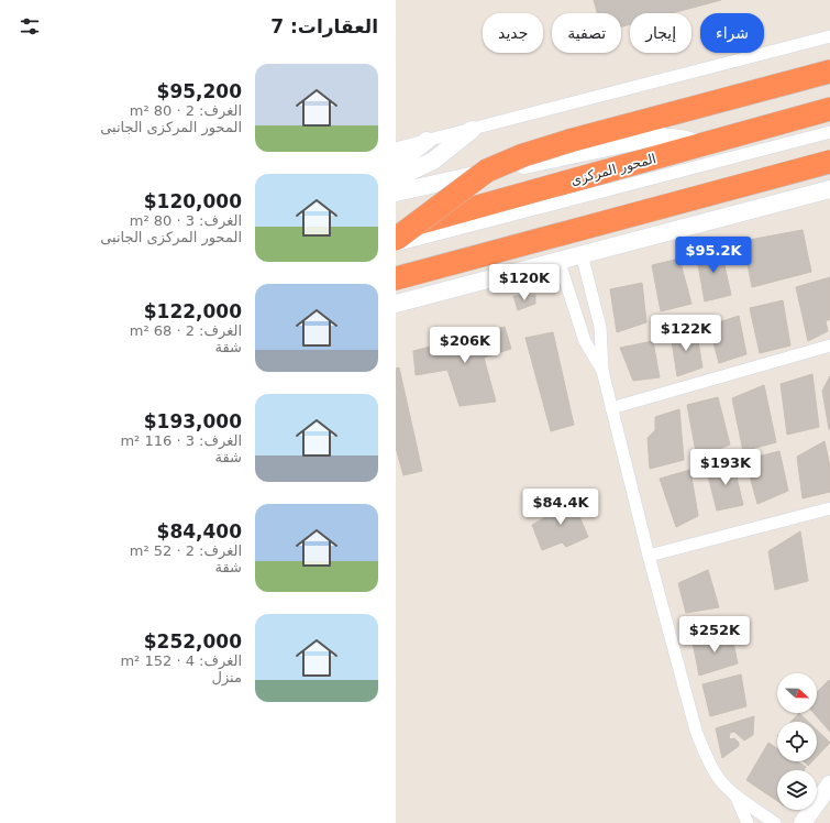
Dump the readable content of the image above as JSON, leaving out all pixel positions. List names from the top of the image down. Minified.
{"streets":{"highway":["المحور المركزى"]},"north":"right","page":{"heading":"العقارات: 7","chip":["شراء","إيجار","تصفية","جديد"],"list":[{"name":"$95,200","note":"الغرف: 2 · 80 m² · المحور المركزى الجانبى"},{"name":"$120,000","note":"الغرف: 3 · 80 m² · المحور المركزى الجانبى"},{"name":"$122,000","note":"الغرف: 2 · 68 m² · شقة"},{"name":"$193,000","note":"الغرف: 3 · 116 m² · شقة"},{"name":"$84,400","note":"الغرف: 2 · 52 m² · شقة"},{"name":"$252,000","note":"الغرف: 4 · 152 m² · منزل"}],"price":["$95.2K","$120K","$122K","$206K","$193K","$84.4K","$252K"]}}
